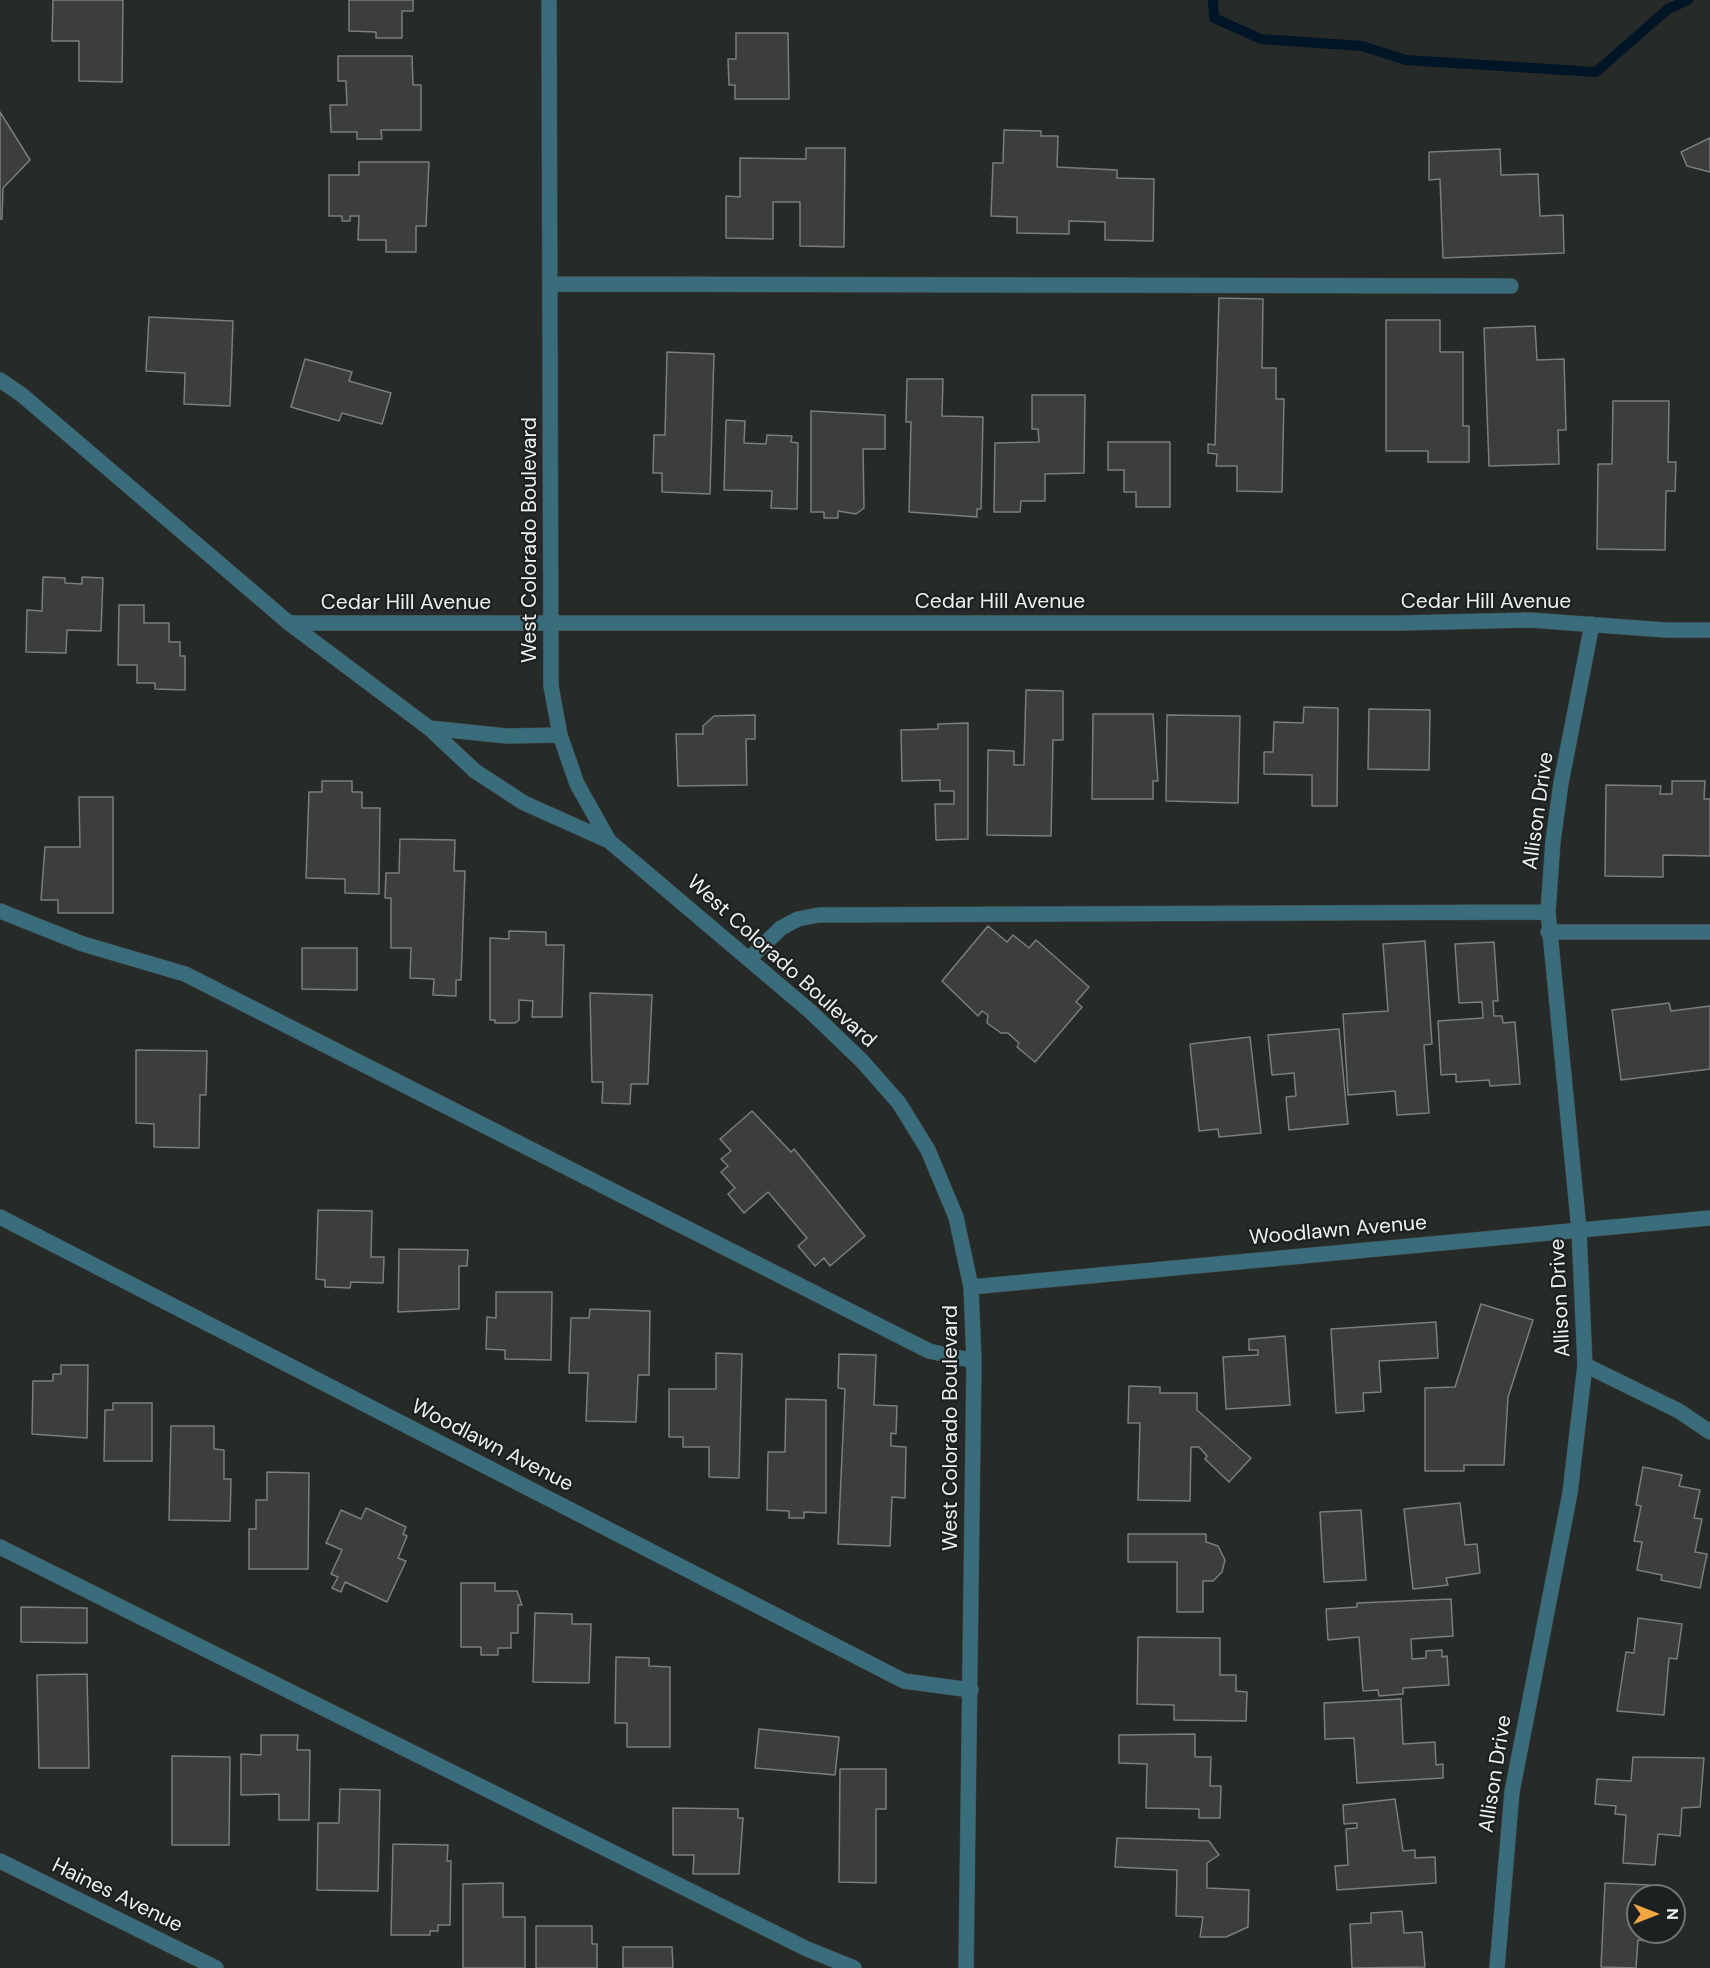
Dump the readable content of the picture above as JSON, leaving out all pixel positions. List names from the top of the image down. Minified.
{"streets":{"street":["West Colorado Boulevard","Cedar Hill Avenue","Allison Drive","Woodlawn Avenue","Haines Avenue"]},"crossings":[["West Colorado Boulevard","Cedar Hill Avenue"],["West Colorado Boulevard","Woodlawn Avenue"],["Cedar Hill Avenue","Allison Drive"],["Allison Drive","Woodlawn Avenue"]],"north":"right"}
